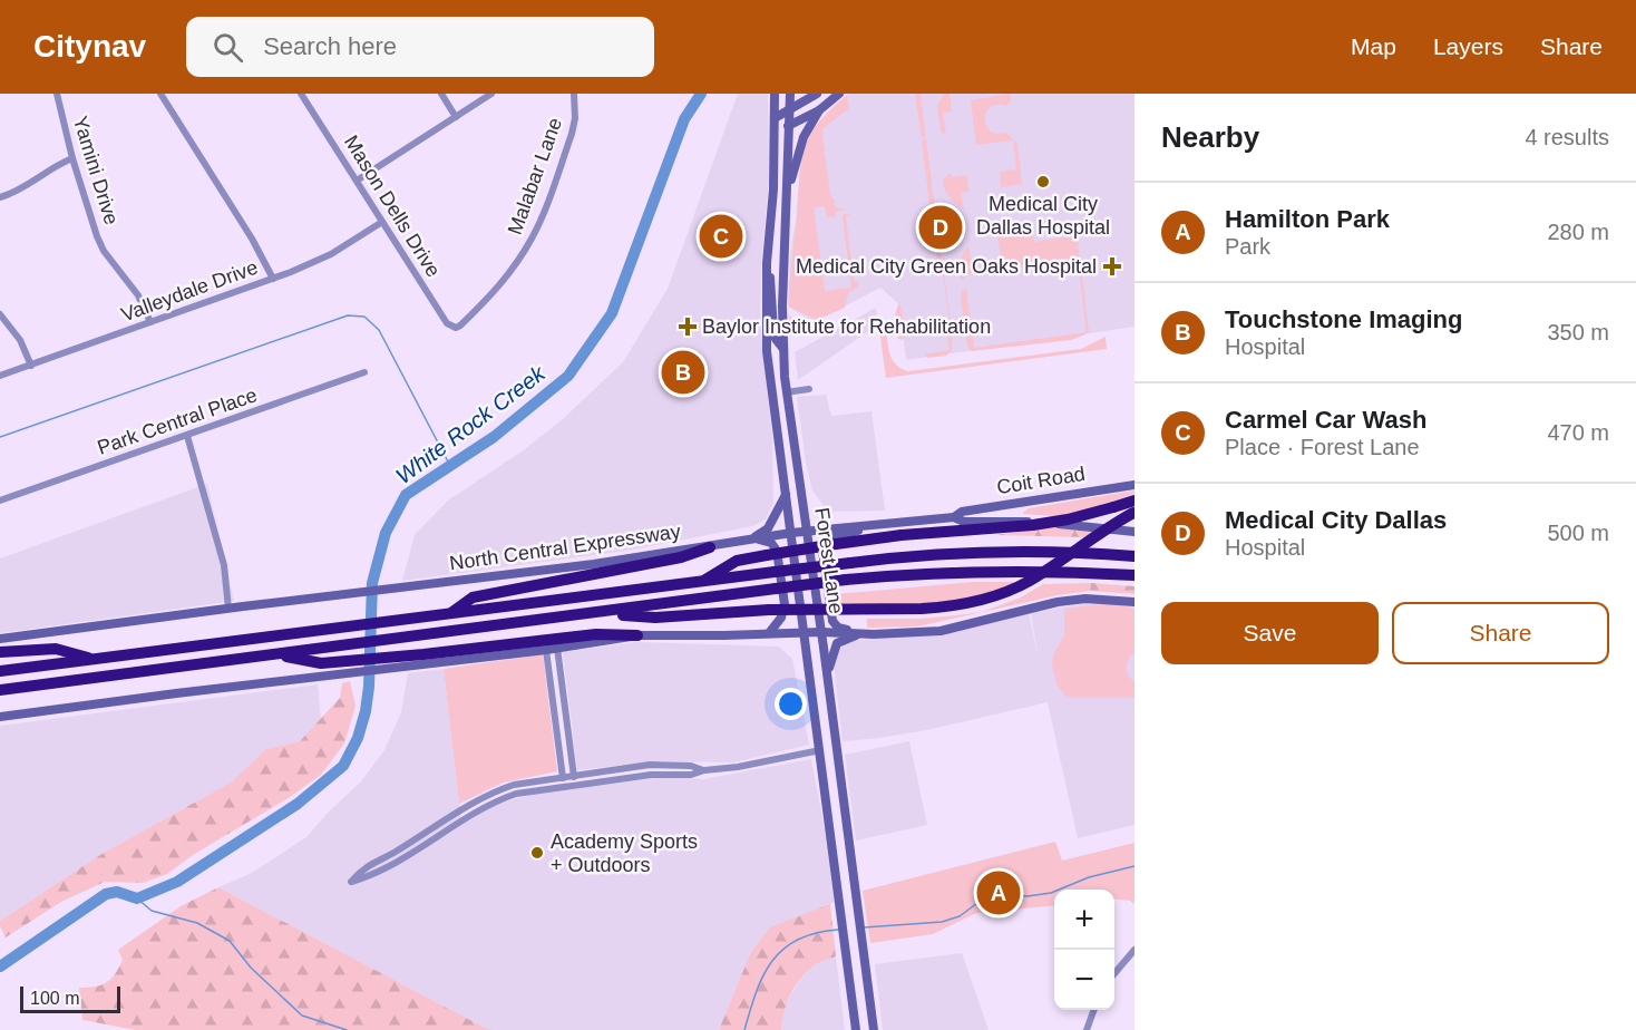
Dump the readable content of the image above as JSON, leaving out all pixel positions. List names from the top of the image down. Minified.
{"streets":{"main road":["Coit Road","North Central Expressway","Forest Lane"],"street":["Yamini Drive","Malabar Lane","Mason Dells Drive","Valleydale Drive","Park Central Place"]},"crossings":[["Yamini Drive","Valleydale Drive"],["Malabar Lane","Mason Dells Drive"],["Mason Dells Drive","Valleydale Drive"],["Coit Road","North Central Expressway"],["North Central Expressway","Forest Lane"]],"water":["White Rock Creek"],"places":{"other":["Medical City Dallas Hospital","Academy Sports + Outdoors"],"health":["Medical City Green Oaks Hospital","Baylor Institute for Rehabilitation"]},"scale_bar":"100 m","page":{"header":"Citynav","search":"Search here","nav":["Map","Layers","Share"],"heading":["Nearby","4 results"],"list":[{"mark":"A","name":"Hamilton Park","note":"Park","value":"280 m"},{"mark":"B","name":"Touchstone Imaging","note":"Hospital","value":"350 m"},{"mark":"C","name":"Carmel Car Wash","note":"Place · Forest Lane","value":"470 m"},{"mark":"D","name":"Medical City Dallas","note":"Hospital","value":"500 m"}],"pins":["D","C","B","A"],"buttons":["Save","Share"],"map_buttons":["+","−"],"scale":"100 m"}}
